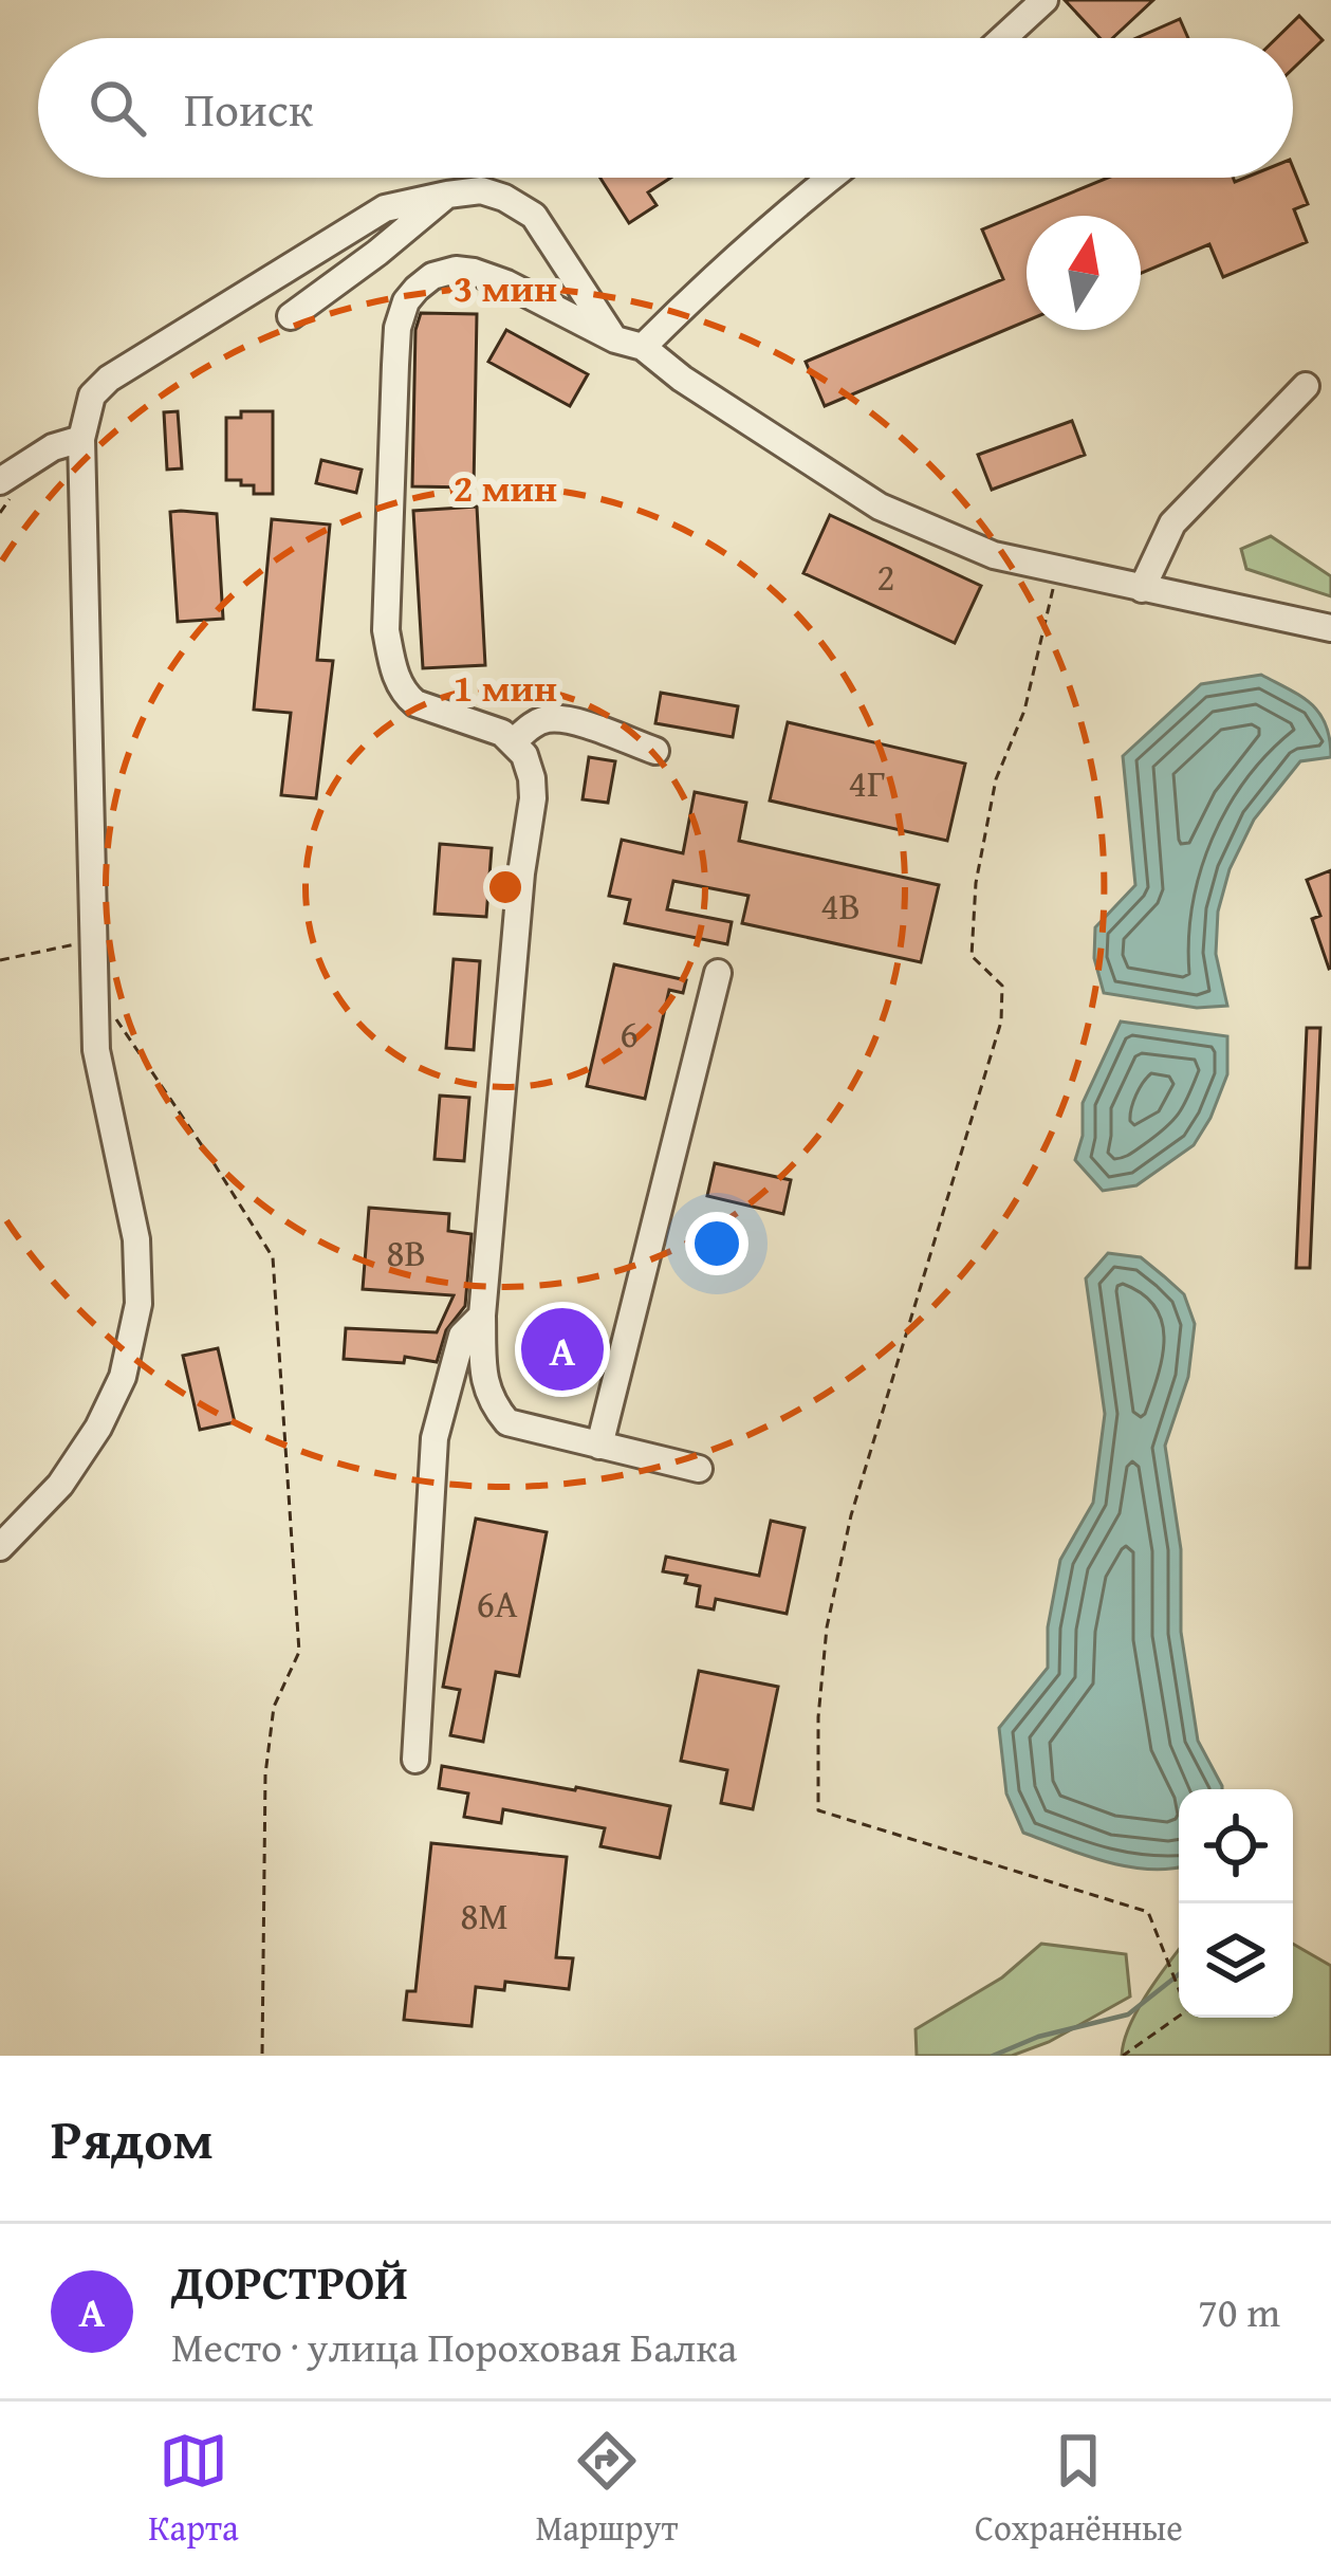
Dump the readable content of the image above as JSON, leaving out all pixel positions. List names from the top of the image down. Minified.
{"house_numbers":["2","4Г","4В","6","8В","6А","8М"],"north":"top","page":{"search":"Поиск","pins":"A","heading":"Рядом","list":[{"mark":"A","name":"ДОРСТРОЙ","note":"Место · улица Пороховая Балка","value":"70 m"}],"nav":["Карта","Маршрут","Сохранённые"]},"rings":["3 мин","2 мин","1 мин"]}
